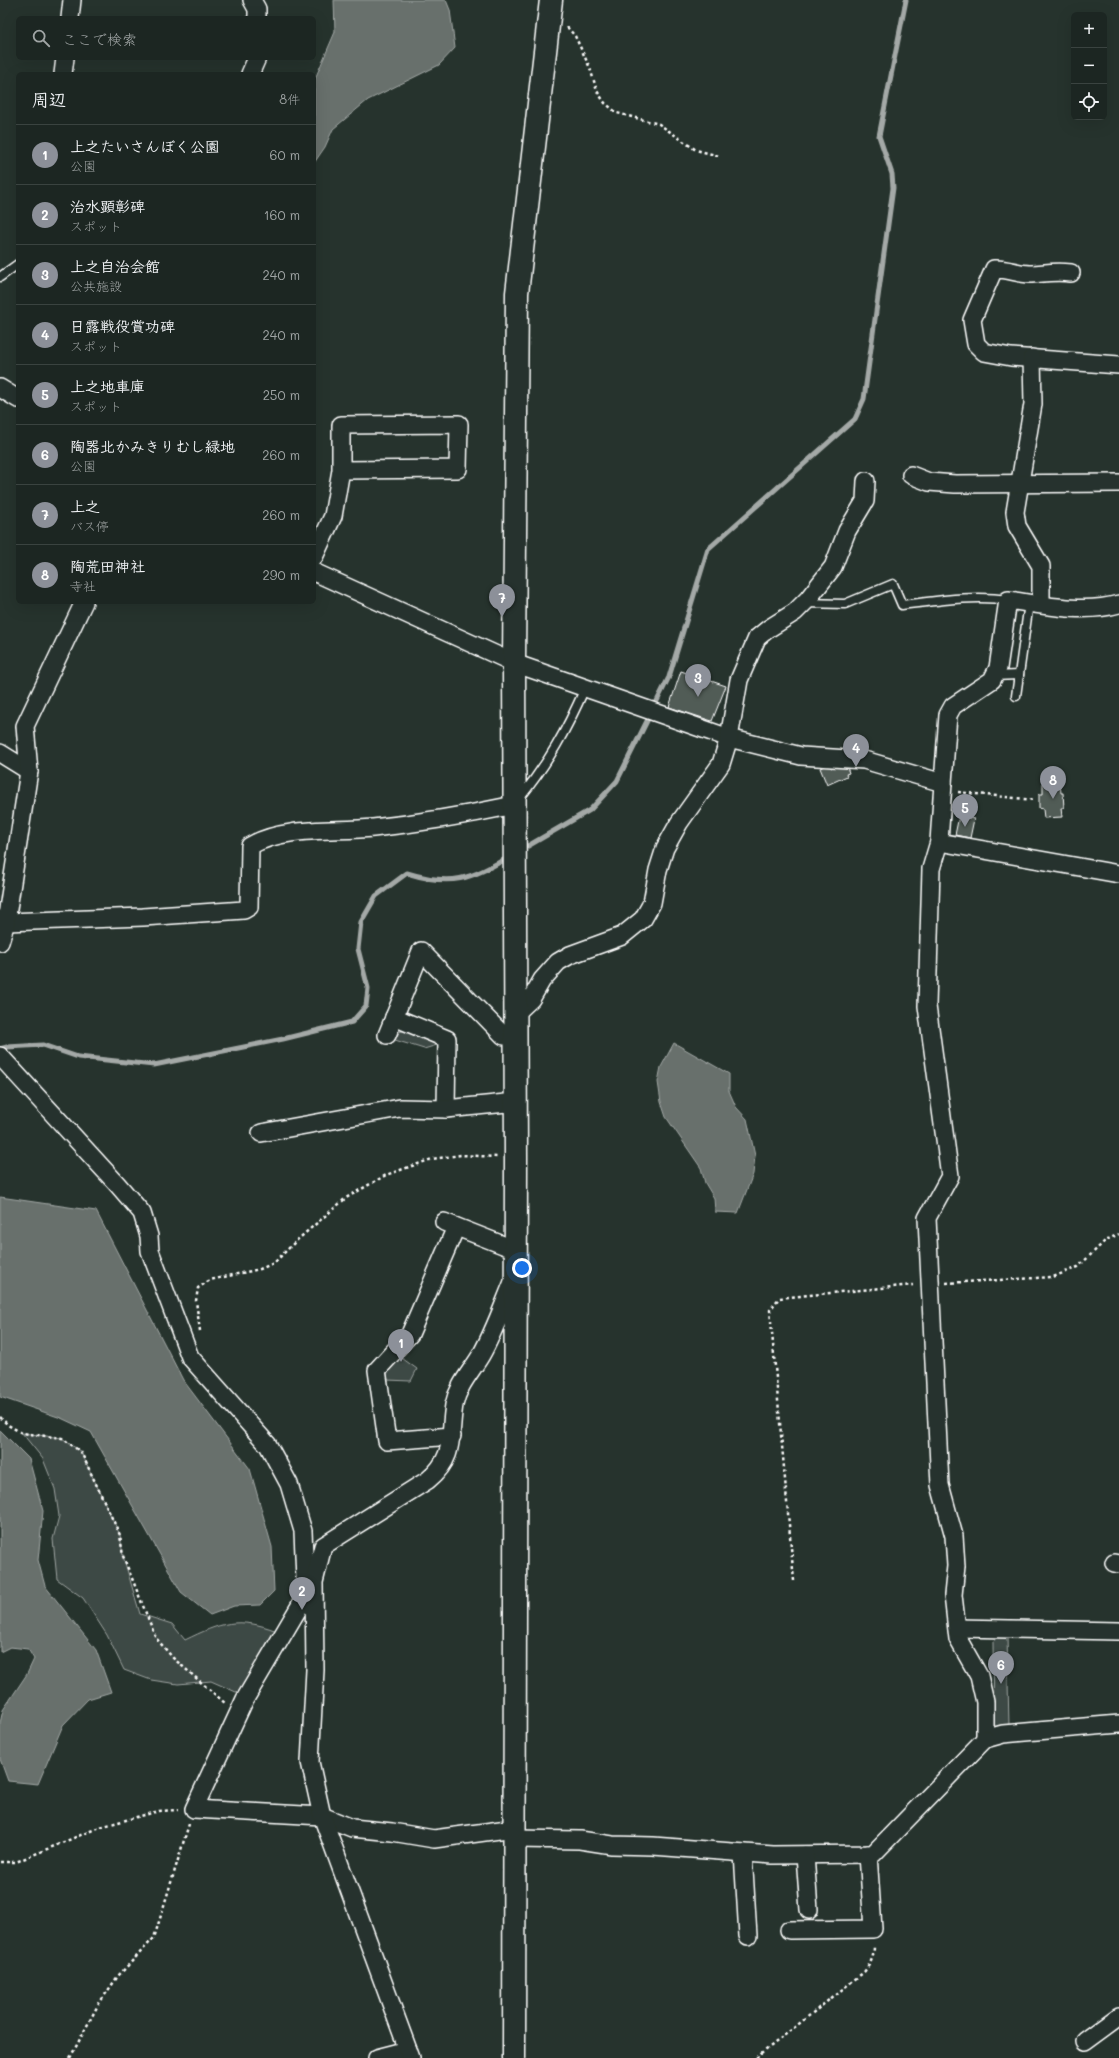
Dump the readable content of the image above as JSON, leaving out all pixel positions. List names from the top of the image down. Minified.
{"page":{"map_buttons":["+","−"],"search":"ここで検索","heading":["周辺","8件"],"list":[{"mark":"1","name":"上之たいさんぼく公園","note":"公園","value":"60 m"},{"mark":"2","name":"治水顕彰碑","note":"スポット","value":"160 m"},{"mark":"3","name":"上之自治会館","note":"公共施設","value":"240 m"},{"mark":"4","name":"日露戦役賞功碑","note":"スポット","value":"240 m"},{"mark":"5","name":"上之地車庫","note":"スポット","value":"250 m"},{"mark":"6","name":"陶器北かみきりむし緑地","note":"公園","value":"260 m"},{"mark":"7","name":"上之","note":"バス停","value":"260 m"},{"mark":"8","name":"陶荒田神社","note":"寺社","value":"290 m"}],"pins":["7","3","4","8","5","1","2","6"]}}
